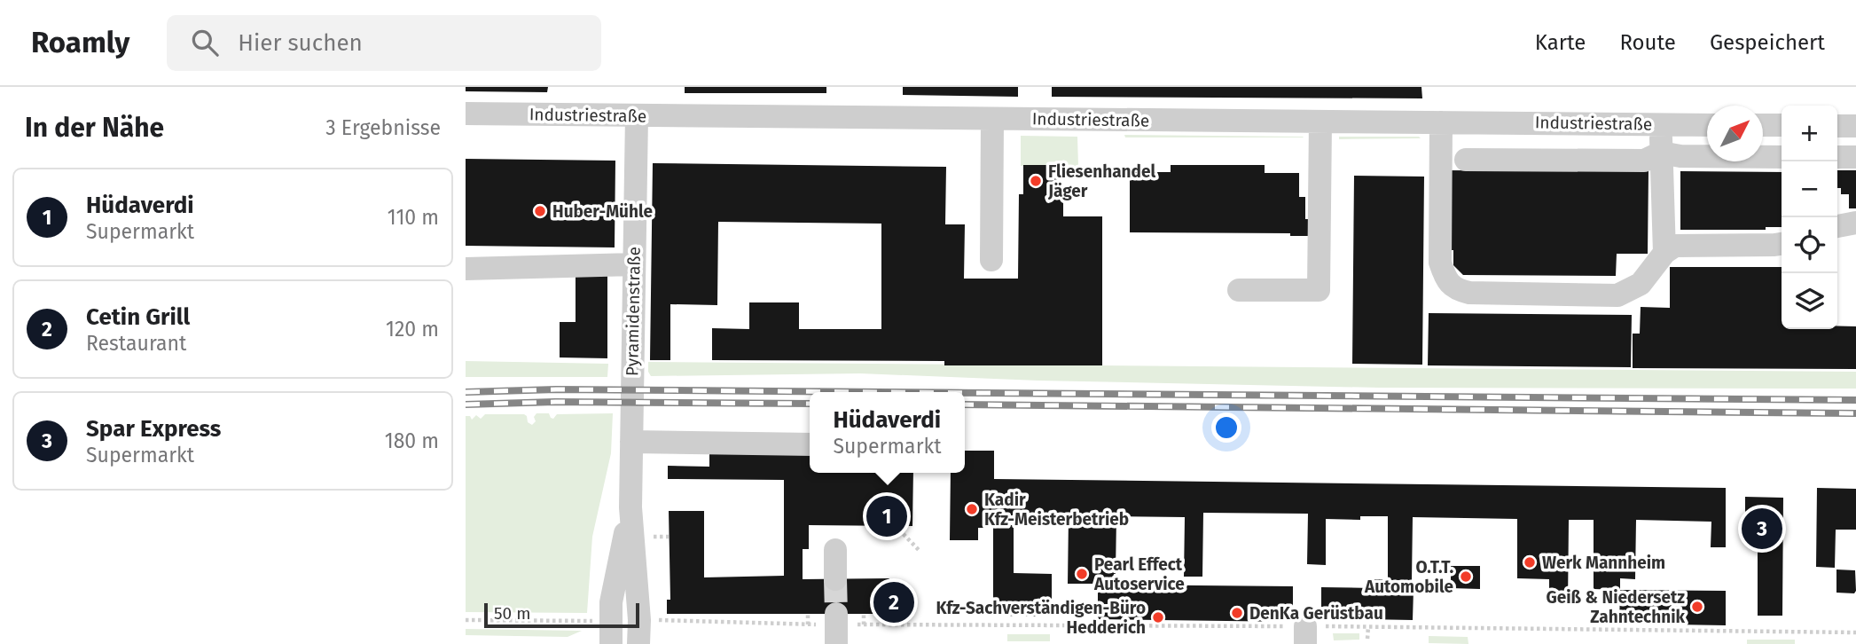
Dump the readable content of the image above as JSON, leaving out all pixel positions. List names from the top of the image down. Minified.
{"streets":{"street":["Industriestraße","Pyramidenstraße"]},"crossings":[["Industriestraße","Pyramidenstraße"]],"places":["Fliesenhandel Jäger","Huber-Mühle","Kadir Kfz-Meisterbetrieb","Werk Mannheim","Pearl Effect Autoservice","O.T.T. Automobile","Geiß & Niedersetz Zahntechnik","DenKa Gerüstbau","Kfz-Sachverständigen-Büro Hedderich"],"scale_bar":"50 m","north":"top right","page":{"header":"Roamly","search":"Hier suchen","nav":["Karte","Route","Gespeichert"],"heading":["In der Nähe","3 Ergebnisse"],"map_buttons":["+","−"],"list":[{"mark":"1","name":"Hüdaverdi","note":"Supermarkt","value":"110 m"},{"mark":"2","name":"Cetin Grill","note":"Restaurant","value":"120 m"},{"mark":"3","name":"Spar Express","note":"Supermarkt","value":"180 m"}],"popup":["Hüdaverdi","Supermarkt"],"pins":["1","3","2"],"scale":"50 m"}}
